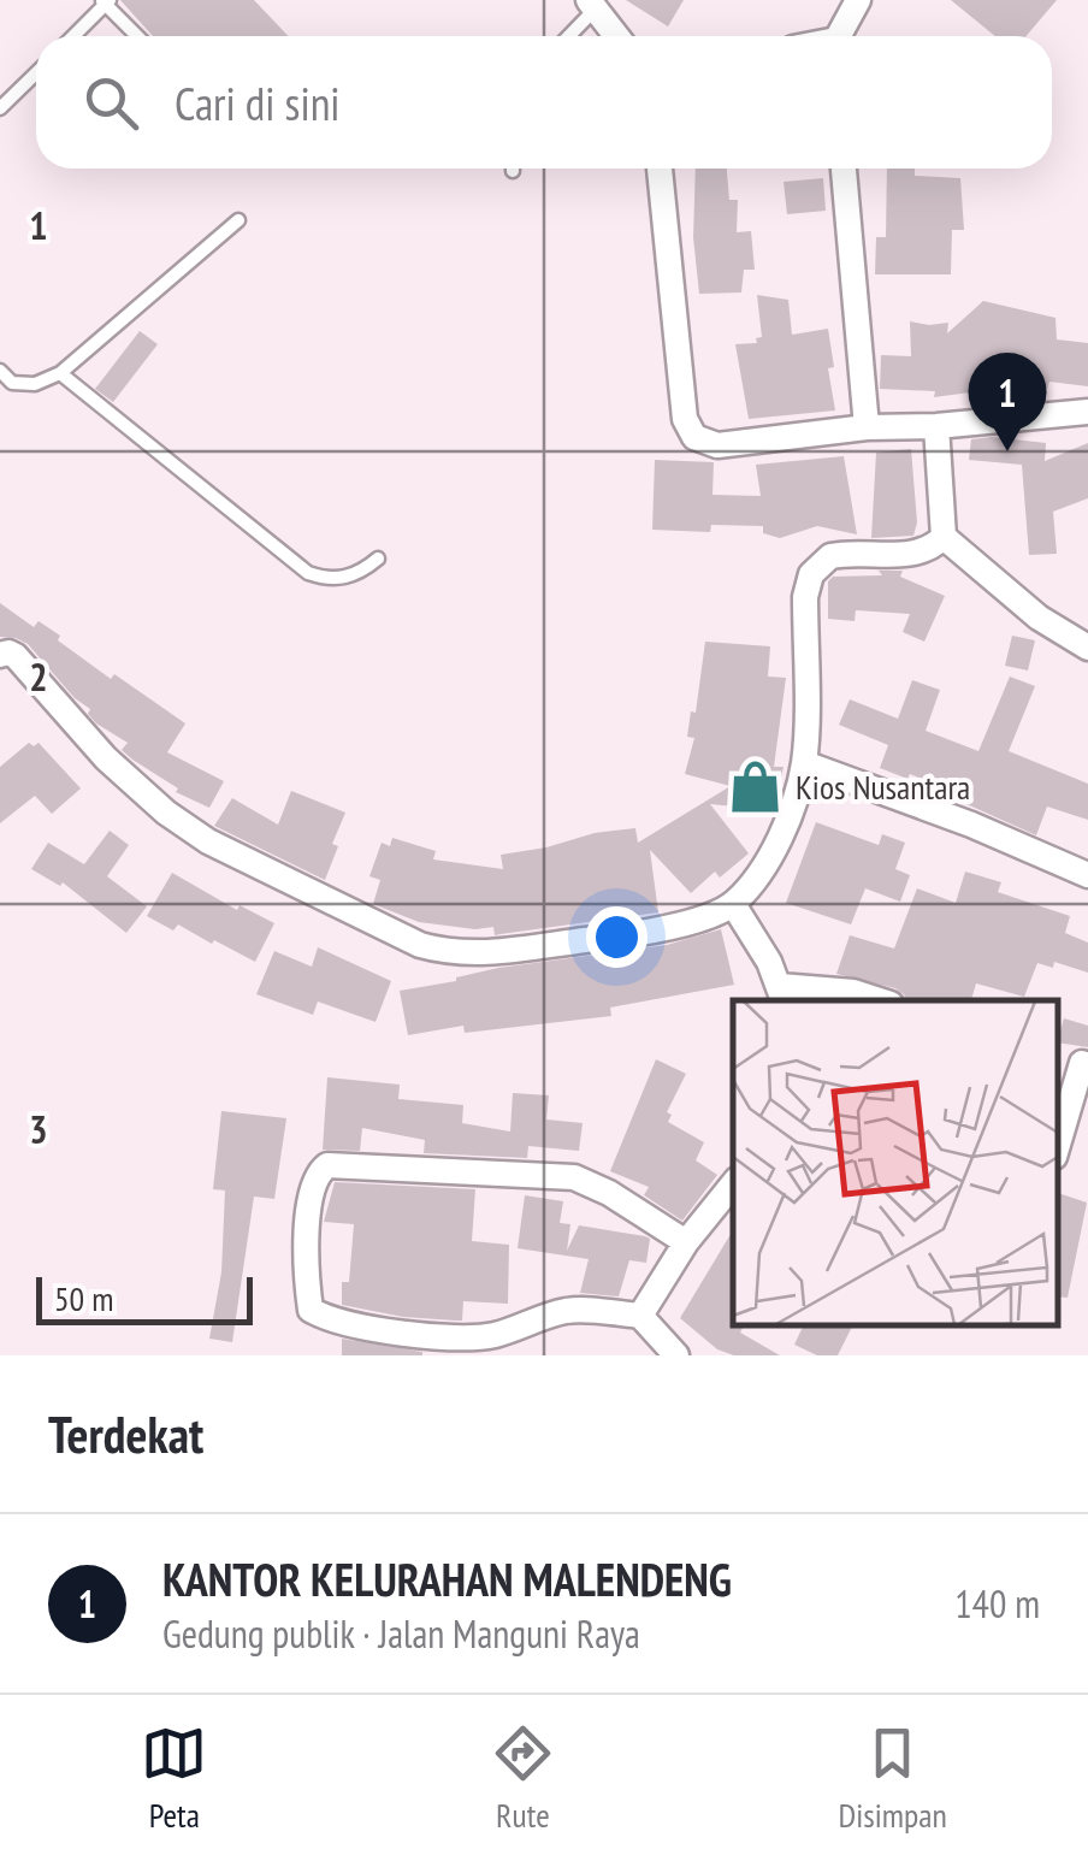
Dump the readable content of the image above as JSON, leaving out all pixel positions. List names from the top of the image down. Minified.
{"places":{"shop":["Kios Nusantara"]},"scale_bar":"50 m","page":{"search":"Cari di sini","pins":"1","scale":"50 m","heading":"Terdekat","list":[{"mark":"1","name":"KANTOR KELURAHAN MALENDENG","note":"Gedung publik · Jalan Manguni Raya","value":"140 m"}],"nav":["Peta","Rute","Disimpan"]},"grid":{"rows":["1","2","3"]}}
